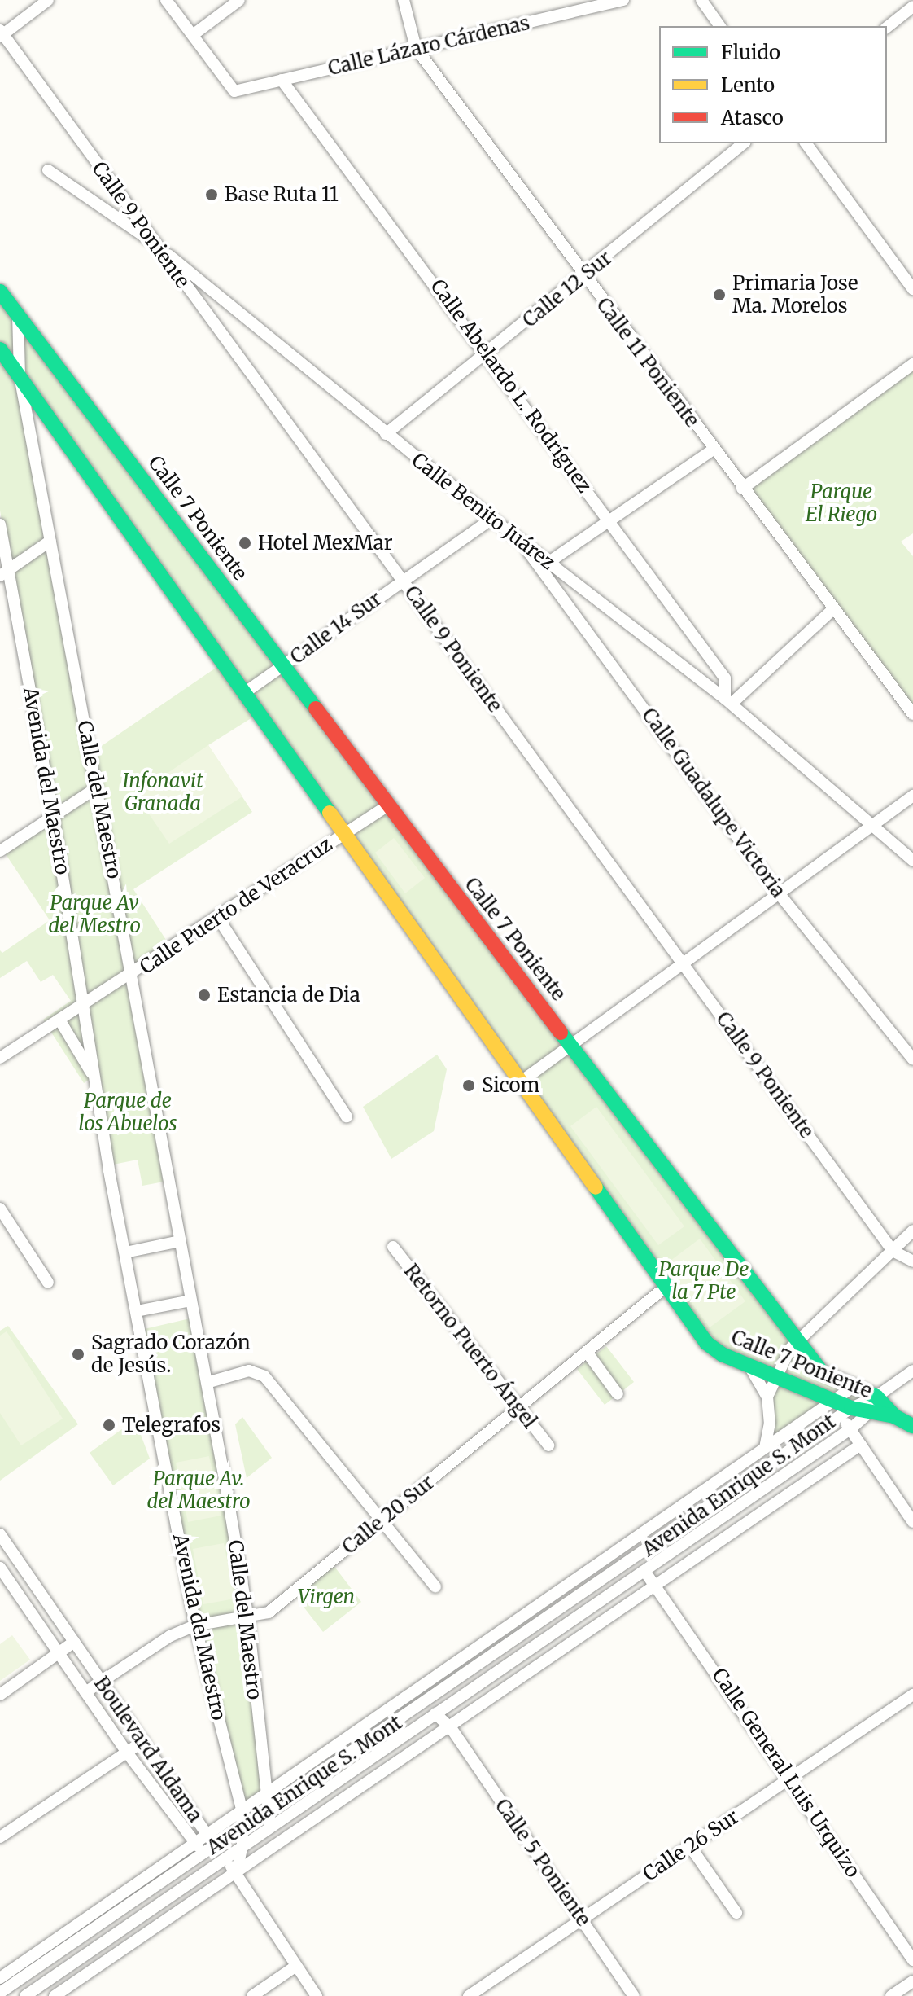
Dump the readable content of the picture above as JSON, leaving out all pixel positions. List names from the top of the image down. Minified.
{"streets":{"main road":["Calle 7 Poniente"],"street":["Calle Lázaro Cárdenas","Calle 9 Poniente","Calle 12 Sur","Calle 11 Poniente","Calle Abelardo L. Rodríguez","Calle Benito Juárez","Calle 14 Sur","Avenida del Maestro","Calle del Maestro","Calle Guadalupe Victoria","Calle Puerto de Veracruz","Retorno Puerto Ángel","Avenida Enrique S. Mont","Calle 20 Sur","Boulevard Aldama","Calle General Luis Urquizo","Calle 26 Sur","Calle 5 Poniente"]},"crossings":[["Calle Lázaro Cárdenas","Calle 11 Poniente"],["Calle Lázaro Cárdenas","Calle Abelardo L. Rodríguez"],["Calle 9 Poniente","Calle Benito Juárez"],["Calle 9 Poniente","Calle 14 Sur"],["Calle 12 Sur","Calle 11 Poniente"],["Calle 12 Sur","Calle Abelardo L. Rodríguez"],["Calle 12 Sur","Calle Benito Juárez"],["Calle Abelardo L. Rodríguez","Calle Benito Juárez"],["Calle Benito Juárez","Calle 14 Sur"],["Calle Benito Juárez","Calle Guadalupe Victoria"],["Calle 7 Poniente","Calle 14 Sur"],["Calle 7 Poniente","Calle del Maestro"],["Calle 7 Poniente","Calle Puerto de Veracruz"],["Calle 7 Poniente","Avenida Enrique S. Mont"],["Calle 7 Poniente","Calle 20 Sur"],["Avenida del Maestro","Calle Puerto de Veracruz"],["Avenida del Maestro","Avenida Enrique S. Mont"],["Avenida del Maestro","Calle 20 Sur"],["Avenida del Maestro","Boulevard Aldama"],["Calle del Maestro","Calle Puerto de Veracruz"],["Calle del Maestro","Avenida Enrique S. Mont"],["Calle del Maestro","Calle 20 Sur"],["Retorno Puerto Ángel","Calle 20 Sur"],["Avenida Enrique S. Mont","Boulevard Aldama"],["Avenida Enrique S. Mont","Calle General Luis Urquizo"],["Avenida Enrique S. Mont","Calle 5 Poniente"],["Calle 20 Sur","Boulevard Aldama"],["Calle General Luis Urquizo","Calle 26 Sur"],["Calle 26 Sur","Calle 5 Poniente"]],"parks":["Parque El Riego","Infonavit Granada","Parque Av del Mestro","Parque de los Abuelos","Parque De la 7 Pte","Parque Av. del Maestro","Virgen"],"places":["Base Ruta 11","Primaria Jose Ma. Morelos","Hotel MexMar","Estancia de Dia","Sicom","Sagrado Corazón de Jesús.","Telegrafos"],"legend":["Fluido","Lento","Atasco"]}
